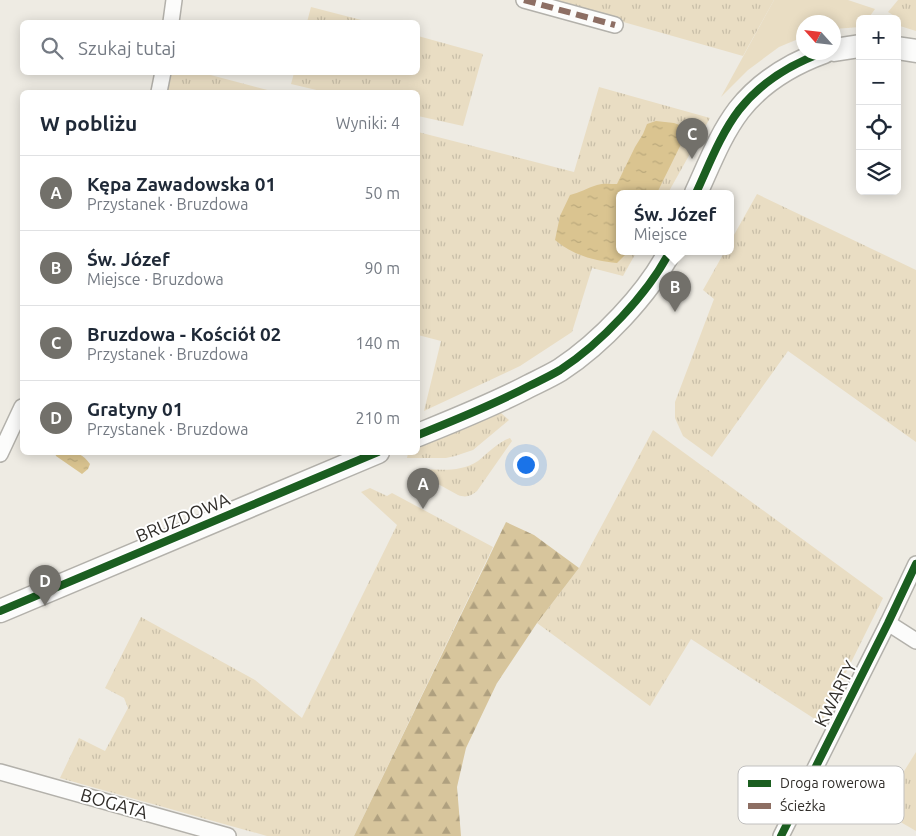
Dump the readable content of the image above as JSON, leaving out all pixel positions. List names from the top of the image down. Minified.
{"streets":{"street":["BRUZDOWA","KWARTY","BOGATA"]},"legend":["Droga rowerowa","Ścieżka"],"north":"top left","page":{"map_buttons":["+","−"],"search":"Szukaj tutaj","heading":["W pobliżu","Wyniki: 4"],"pins":["C","B","A","D"],"list":[{"mark":"A","name":"Kępa Zawadowska 01","note":"Przystanek · Bruzdowa","value":"50 m"},{"mark":"B","name":"Św. Józef","note":"Miejsce · Bruzdowa","value":"90 m"},{"mark":"C","name":"Bruzdowa - Kościół 02","note":"Przystanek · Bruzdowa","value":"140 m"},{"mark":"D","name":"Gratyny 01","note":"Przystanek · Bruzdowa","value":"210 m"}],"popup":["Św. Józef","Miejsce"]}}
